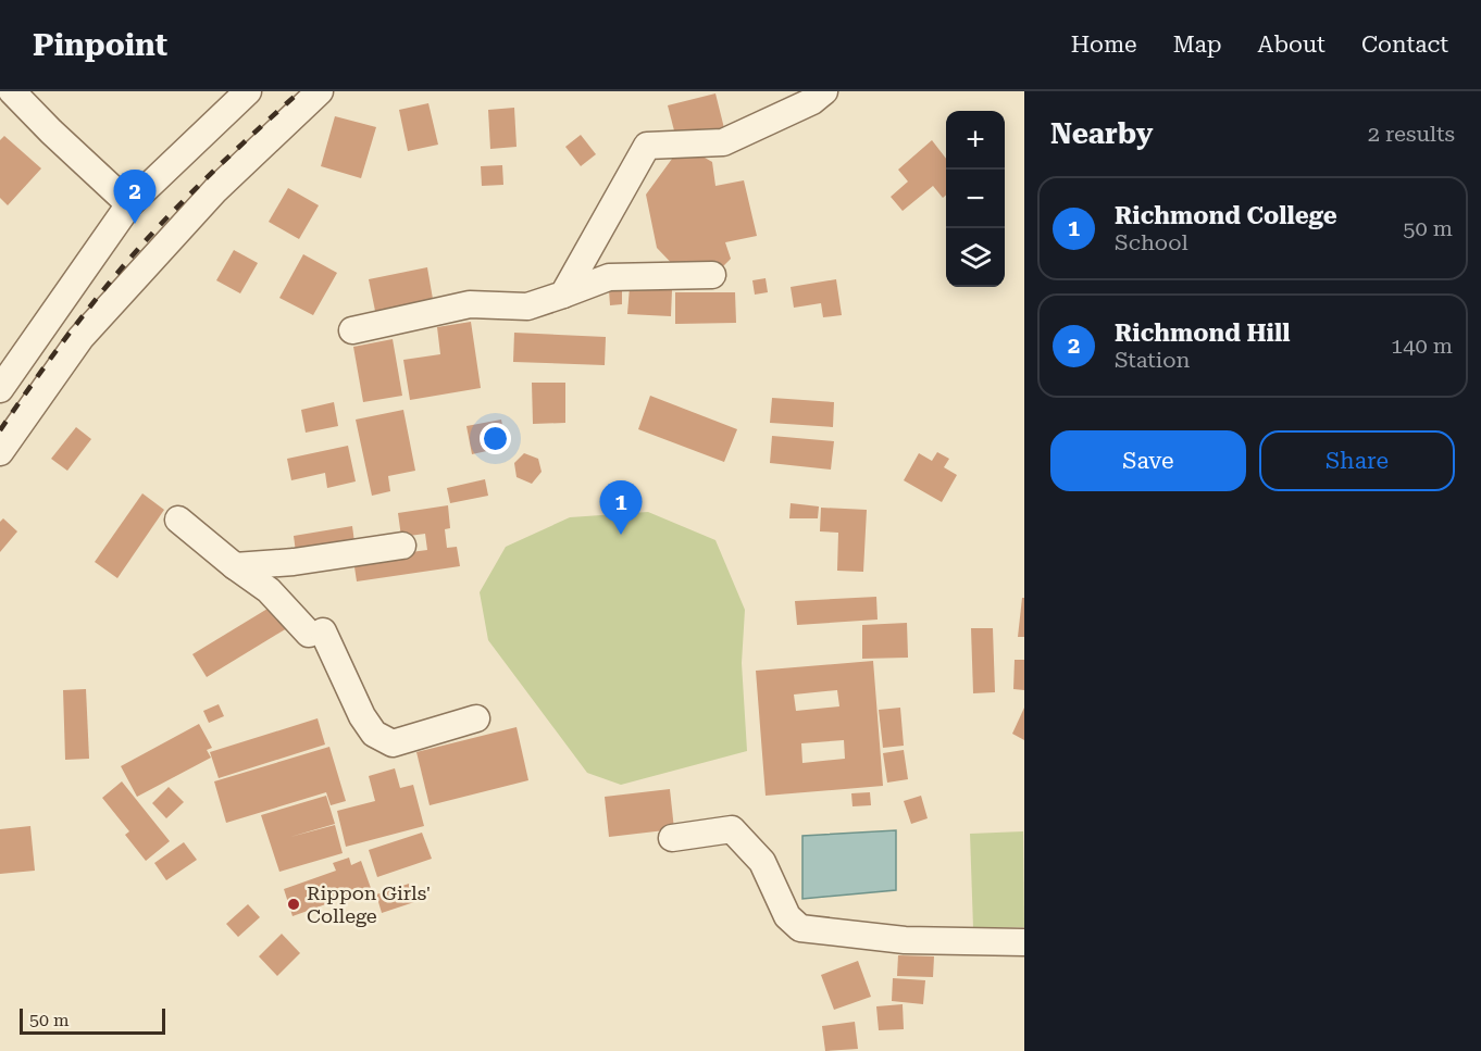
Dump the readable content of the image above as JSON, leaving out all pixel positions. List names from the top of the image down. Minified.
{"places":["Rippon Girls' College"],"scale_bar":"50 m","page":{"header":"Pinpoint","nav":["Home","Map","About","Contact"],"heading":["Nearby","2 results"],"map_buttons":["+","−"],"pins":["2","1"],"list":[{"mark":"1","name":"Richmond College","note":"School","value":"50 m"},{"mark":"2","name":"Richmond Hill","note":"Station","value":"140 m"}],"buttons":["Save","Share"],"scale":"50 m"}}
